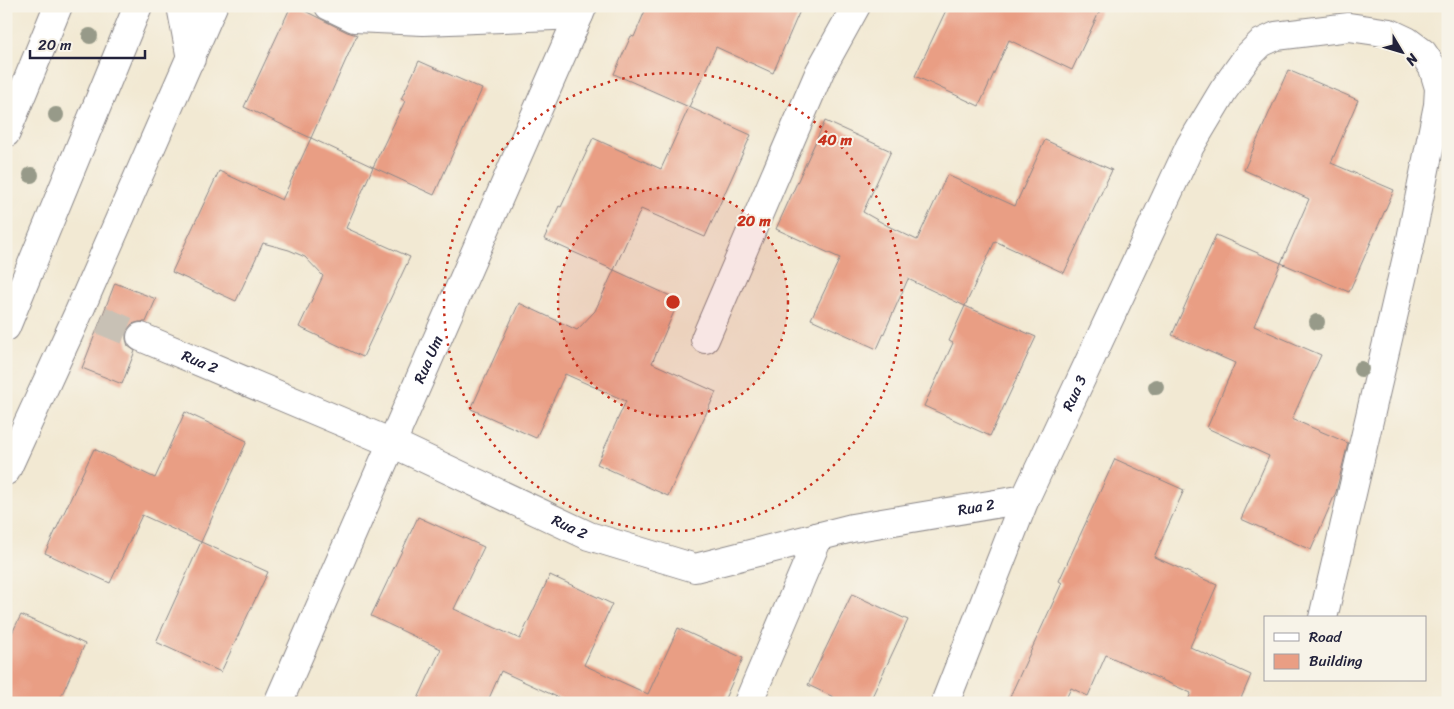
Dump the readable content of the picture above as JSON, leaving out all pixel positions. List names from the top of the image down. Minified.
{"streets":{"street":["Rua Um","Rua 2","Rua 3"]},"crossings":[["Rua Um","Rua 2"],["Rua 2","Rua 3"]],"legend":["Road","Building"],"scale_bar":"20 m","north":"bottom right","rings":["40 m","20 m"]}
